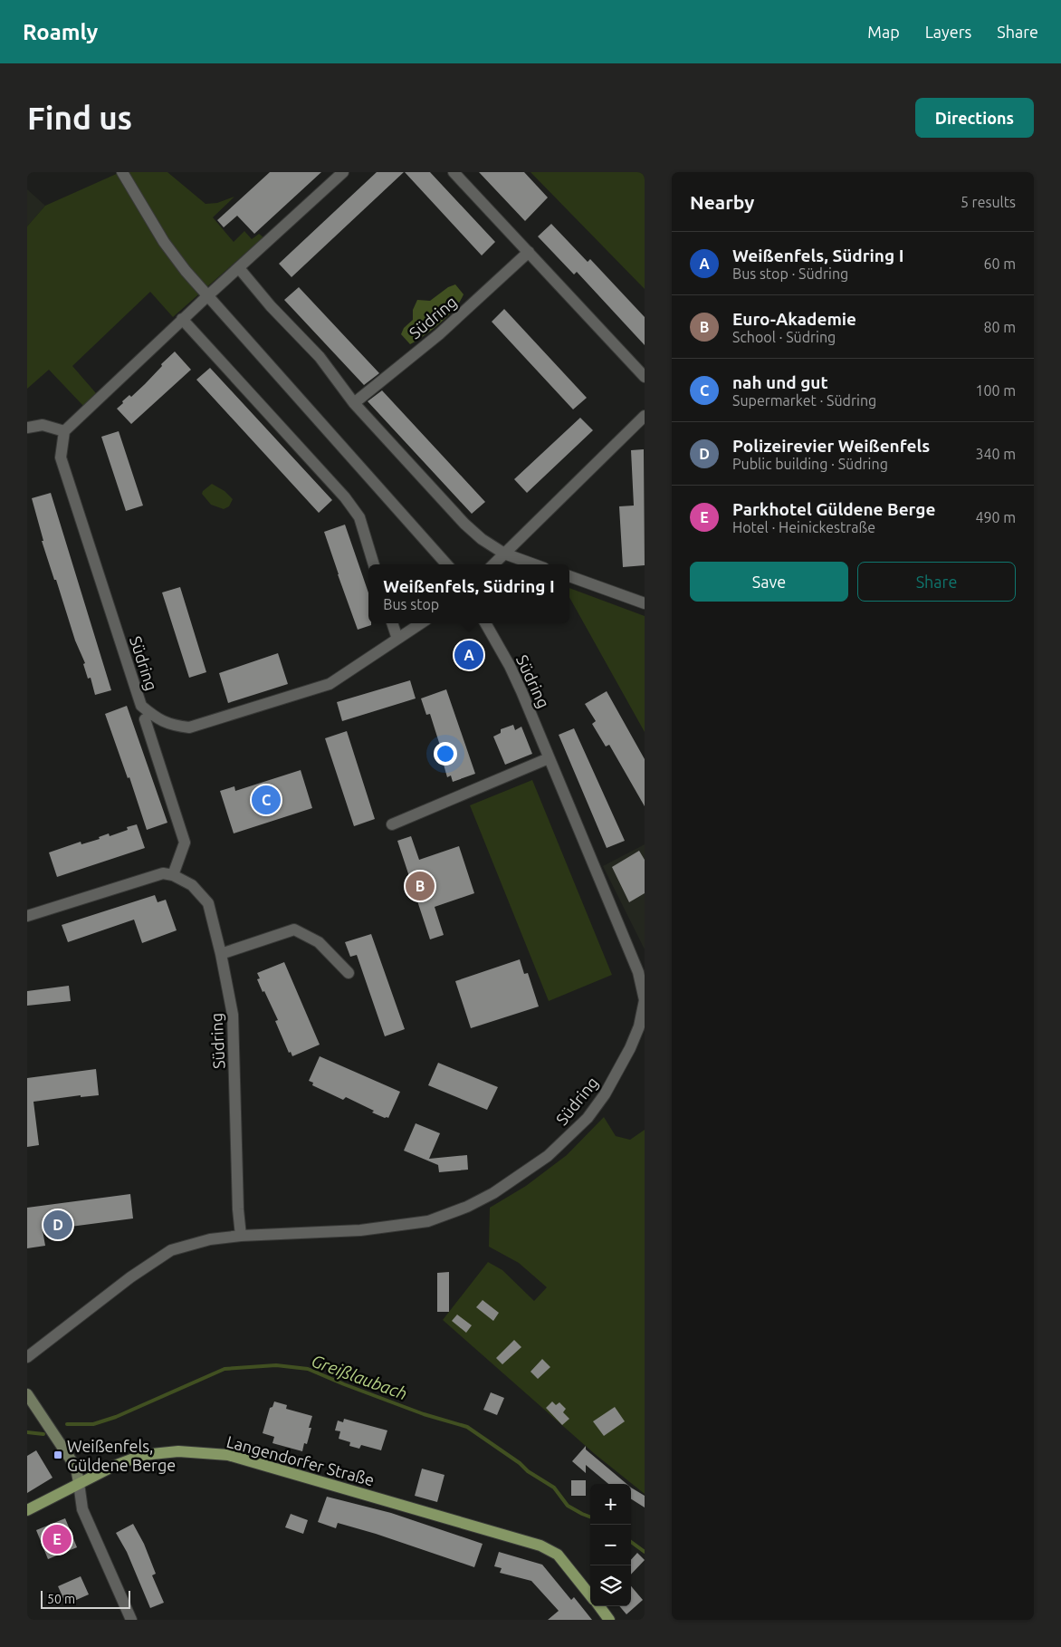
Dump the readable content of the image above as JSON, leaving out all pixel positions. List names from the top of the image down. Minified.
{"streets":{"main road":["Langendorfer Straße"],"street":["Südring"]},"water":["Greißlaubach"],"places":{"transit":["Weißenfels, Güldene Berge"]},"scale_bar":"50 m","page":{"header":"Roamly","nav":["Map","Layers","Share"],"buttons":["Directions",["Save","Share"]],"title":"Find us","heading":["Nearby","5 results"],"list":[{"mark":"A","name":"Weißenfels, Südring I","note":"Bus stop · Südring","value":"60 m"},{"mark":"B","name":"Euro-Akademie","note":"School · Südring","value":"80 m"},{"mark":"C","name":"nah und gut","note":"Supermarket · Südring","value":"100 m"},{"mark":"D","name":"Polizeirevier Weißenfels","note":"Public building · Südring","value":"340 m"},{"mark":"E","name":"Parkhotel Güldene Berge","note":"Hotel · Heinickestraße","value":"490 m"}],"popup":["Weißenfels, Südring I","Bus stop"],"pins":["A","C","B","D","E"],"map_buttons":["+","−"],"scale":"50 m"}}
